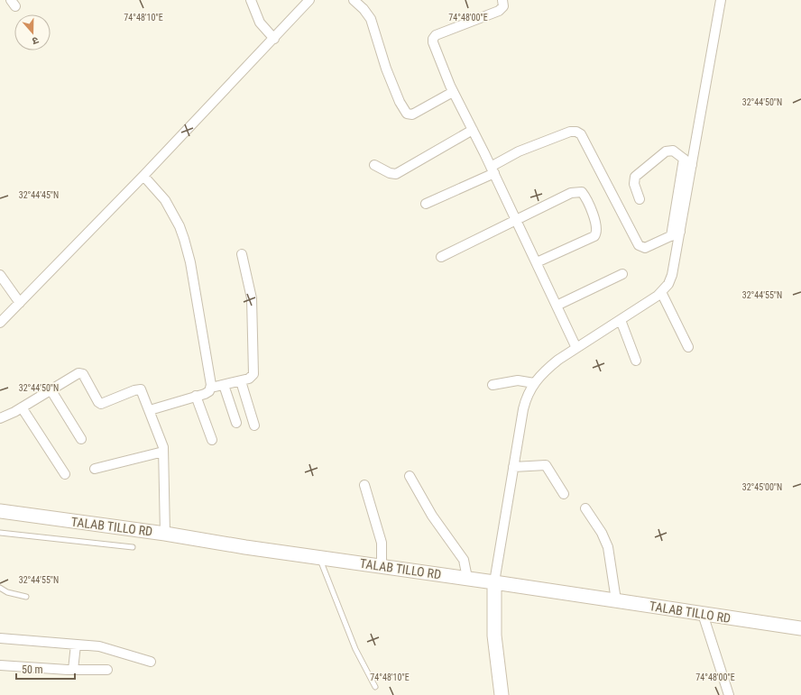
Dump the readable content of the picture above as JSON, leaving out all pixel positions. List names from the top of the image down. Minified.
{"streets":{"main road":["TALAB TILLO RD"]},"scale_bar":"50 m","north":"bottom","coordinates":["74°48'10\"E","74°48'00\"E","32°44'50\"N","32°44'45\"N","32°44'55\"N","32°45'00\"N"]}
